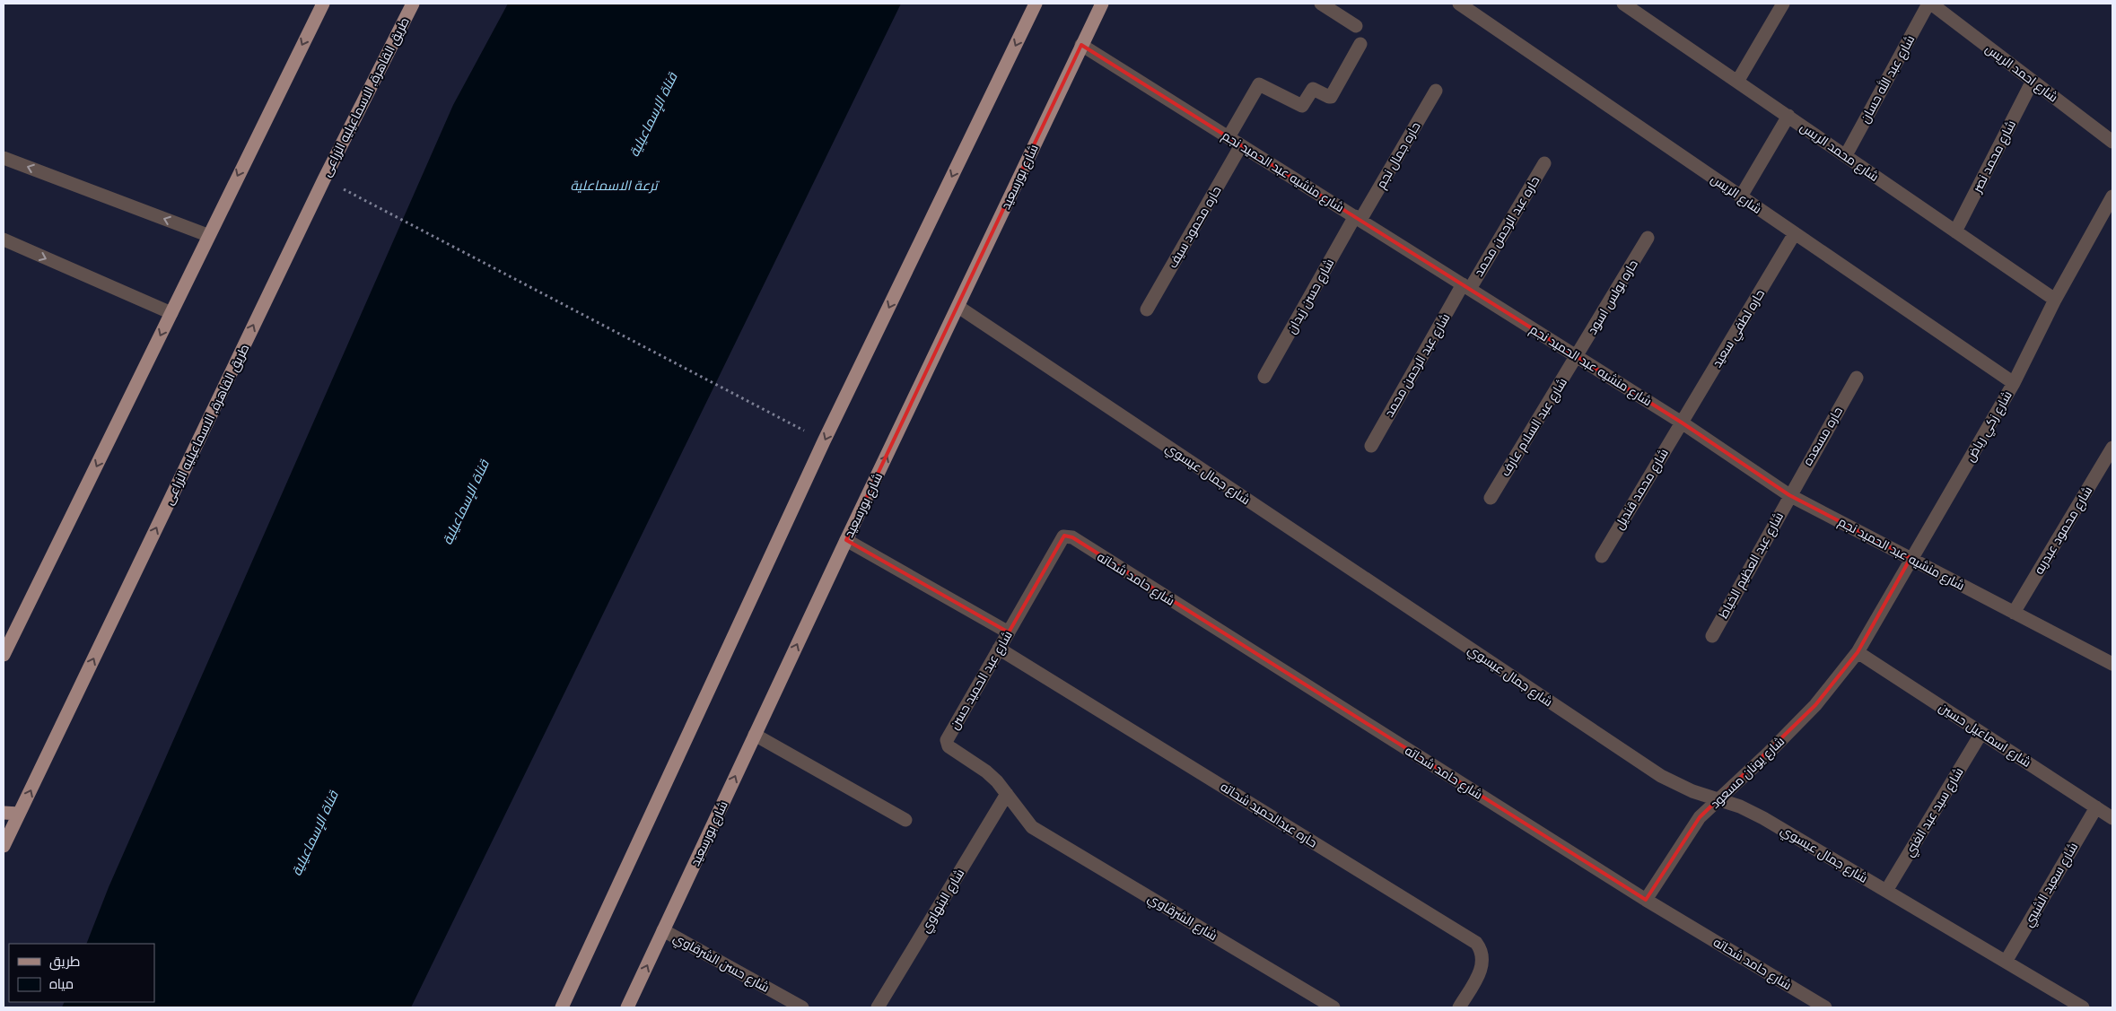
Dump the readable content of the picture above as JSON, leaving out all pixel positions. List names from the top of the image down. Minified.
{"streets":{"main road":["طريق القاهرة, الاسماعيليه الزراعى","شارع بورسعيد"],"street":["شارع احمد الريس","شارع عبد الله حسان","شارع محمد الريس","حاره جمال نجم","شارع محمد نصر","شارع منشيه عبد الحميد نجم","شارع الريس","حاره عبد الرحمن محمد","حاره محمود سيف","شارع حسن زيدان","حاره بولس اسود","حاره لطفي سعيد","شارع عبد الرحمن محمد","شارع زكي رياض","شارع عبد السلام عارف","حاره مسعده","شارع جمال عيسوي","شارع محمد قنديل","شارع محمود عبدربه","شارع عبد العظيم الخياط","شارع حامد شحاته","شارع عبد الحميد حسن","شارع اسماعيل حسين","شارع يونان مسعود","شارع سيد عبد الغني","حاره عبدالحميد شحاته","شارع سعيد الشيبي","شارع البنهاوي","شارع الشرقاوي","شارع حسن الشرقاوي"]},"crossings":[["شارع احمد الريس","شارع عبد الله حسان"],["شارع احمد الريس","شارع محمد نصر"],["شارع عبد الله حسان","شارع محمد الريس"],["شارع محمد الريس","شارع محمد نصر"],["شارع محمد الريس","شارع زكي رياض"],["حاره جمال نجم","شارع منشيه عبد الحميد نجم"],["حاره جمال نجم","شارع حسن زيدان"],["شارع منشيه عبد الحميد نجم","شارع بورسعيد"],["شارع منشيه عبد الحميد نجم","حاره عبد الرحمن محمد"],["شارع منشيه عبد الحميد نجم","حاره محمود سيف"],["شارع منشيه عبد الحميد نجم","شارع حسن زيدان"],["شارع منشيه عبد الحميد نجم","حاره بولس اسود"],["شارع منشيه عبد الحميد نجم","حاره لطفي سعيد"],["شارع منشيه عبد الحميد نجم","شارع عبد الرحمن محمد"],["شارع منشيه عبد الحميد نجم","شارع زكي رياض"],["شارع منشيه عبد الحميد نجم","شارع عبد السلام عارف"],["شارع منشيه عبد الحميد نجم","حاره مسعده"],["شارع منشيه عبد الحميد نجم","شارع محمد قنديل"],["شارع منشيه عبد الحميد نجم","شارع محمود عبدربه"],["شارع منشيه عبد الحميد نجم","شارع عبد العظيم الخياط"],["شارع بورسعيد","شارع جمال عيسوي"],["شارع بورسعيد","شارع حسن الشرقاوي"],["شارع الريس","حاره لطفي سعيد"],["شارع الريس","شارع زكي رياض"],["حاره عبد الرحمن محمد","شارع عبد الرحمن محمد"],["حاره بولس اسود","شارع عبد السلام عارف"],["حاره لطفي سعيد","شارع محمد قنديل"],["شارع زكي رياض","شارع اسماعيل حسين"],["شارع زكي رياض","شارع يونان مسعود"],["حاره مسعده","شارع عبد العظيم الخياط"],["شارع جمال عيسوي","شارع يونان مسعود"],["شارع جمال عيسوي","شارع سيد عبد الغني"],["شارع جمال عيسوي","شارع سعيد الشيبي"],["شارع حامد شحاته","شارع عبد الحميد حسن"],["شارع حامد شحاته","شارع يونان مسعود"],["شارع عبد الحميد حسن","حاره عبدالحميد شحاته"],["شارع عبد الحميد حسن","شارع البنهاوي"],["شارع عبد الحميد حسن","شارع الشرقاوي"],["شارع اسماعيل حسين","شارع يونان مسعود"],["شارع اسماعيل حسين","شارع سيد عبد الغني"],["شارع اسماعيل حسين","شارع سعيد الشيبي"]],"water":["قناة الإسماعيلية","ترعة الاسماعلية"],"legend":["طريق","مياه"]}
